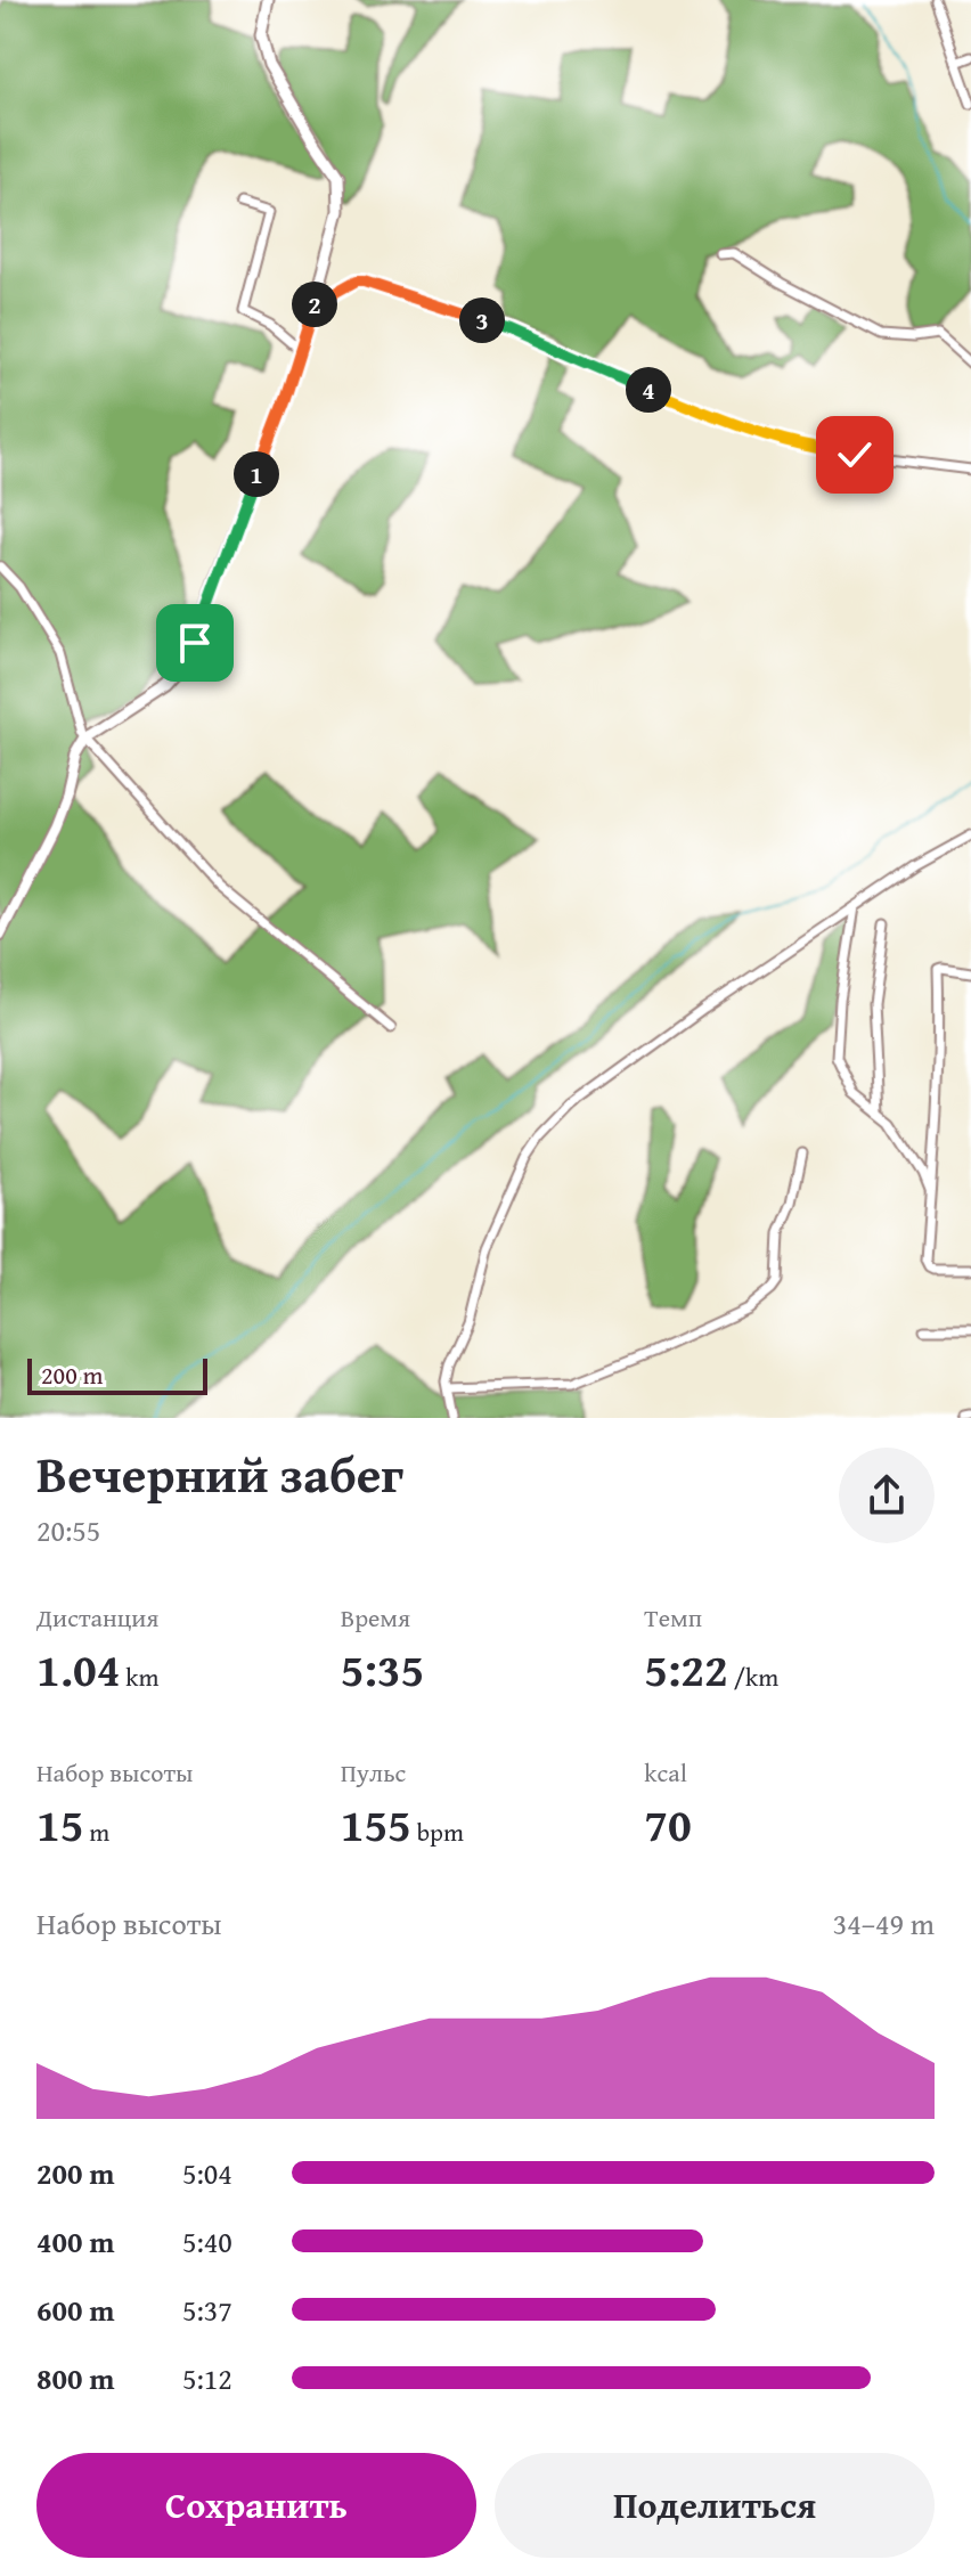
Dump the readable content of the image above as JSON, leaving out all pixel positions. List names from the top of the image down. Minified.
{"scale_bar":"200 m","page":{"pins":["2","3","4","1"],"scale":"200 m","heading":["Вечерний забег","20:55"],"stats":[["Дистанция","1.04 km"],["Время","5:35"],["Темп","5:22 /km"],["Набор высоты","15 m"],["Пульс","155 bpm"],["kcal","70"]],"chart":["Набор высоты","34–49 m"],"list":[{"name":"200 m","note":"5:04"},{"name":"400 m","note":"5:40"},{"name":"600 m","note":"5:37"},{"name":"800 m","note":"5:12"}],"buttons":["Сохранить","Поделиться"]}}
